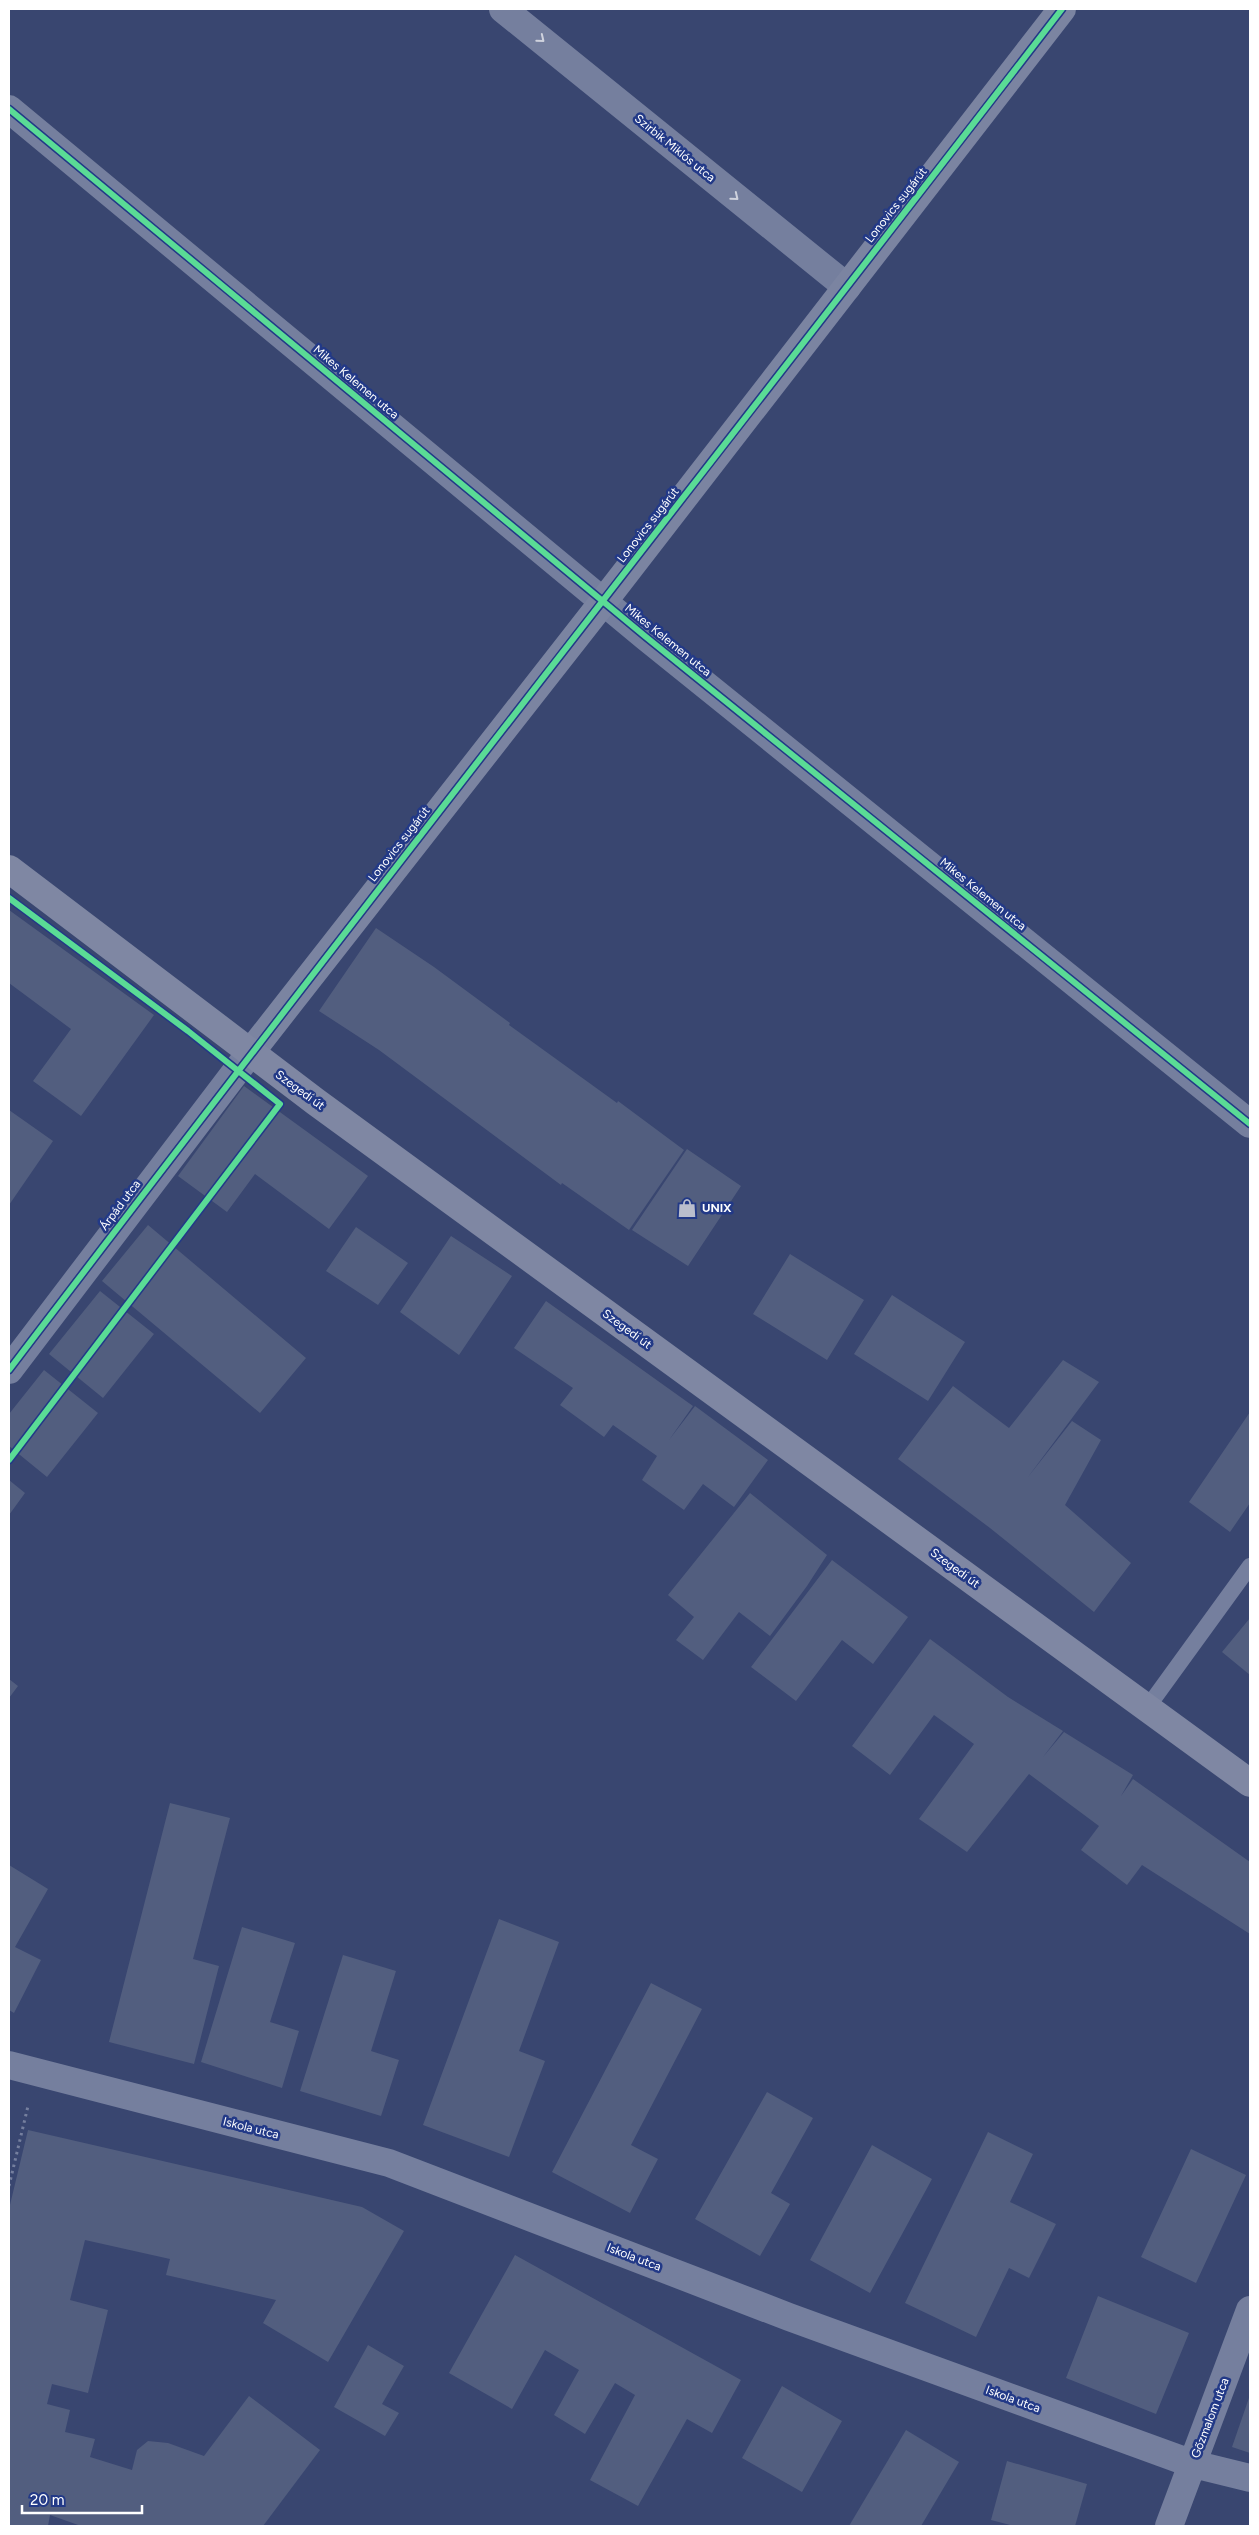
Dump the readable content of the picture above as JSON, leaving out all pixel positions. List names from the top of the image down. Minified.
{"streets":{"main road":["Szegedi út"],"street":["Szirbik Miklós utca","Lonovics sugárút","Mikes Kelemen utca","Árpád utca","Iskola utca","Gőzmalom utca"]},"crossings":[["Szirbik Miklós utca","Lonovics sugárút"],["Lonovics sugárút","Mikes Kelemen utca"],["Lonovics sugárút","Szegedi út"],["Lonovics sugárút","Árpád utca"],["Szegedi út","Árpád utca"],["Iskola utca","Gőzmalom utca"]],"one_way":["Szirbik Miklós utca"],"places":{"shop":["UNIX"]},"scale_bar":"20 m"}
